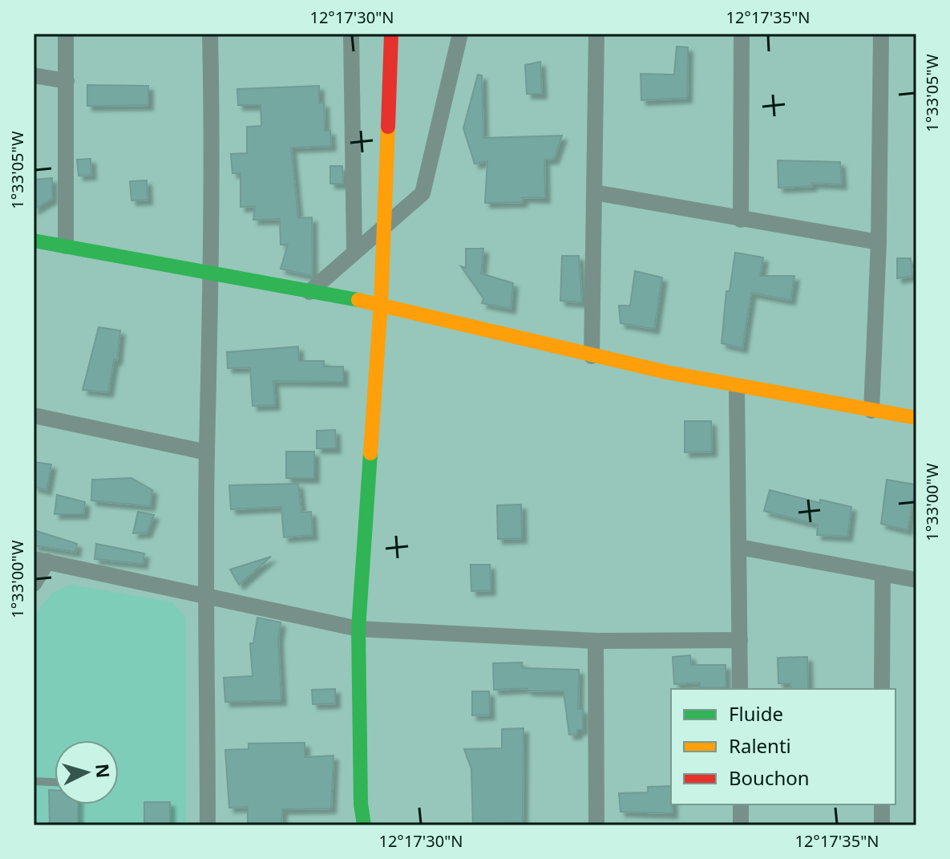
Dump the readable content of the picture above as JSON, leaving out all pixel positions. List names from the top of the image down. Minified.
{"legend":["Fluide","Ralenti","Bouchon"],"north":"right","coordinates":["12°17'30\"N","12°17'35\"N","1°33'05\"W","1°33'00\"W"]}
